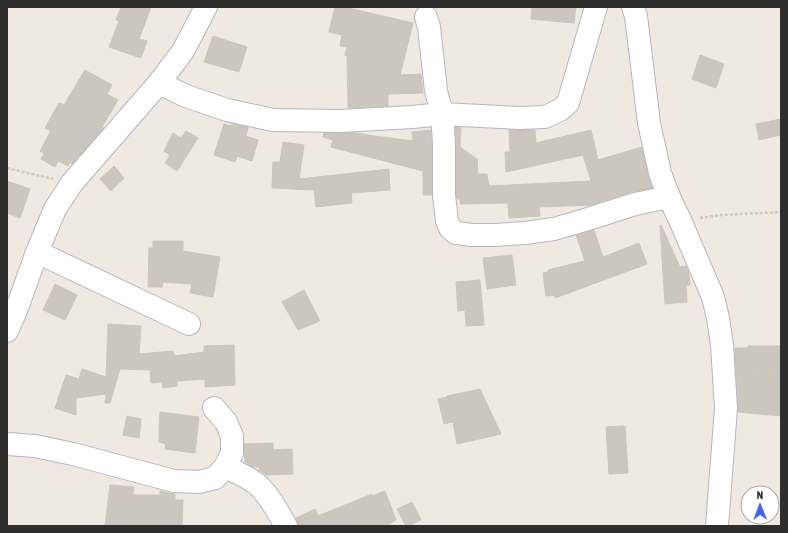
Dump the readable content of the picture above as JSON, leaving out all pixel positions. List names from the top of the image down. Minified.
{"north":"top"}
